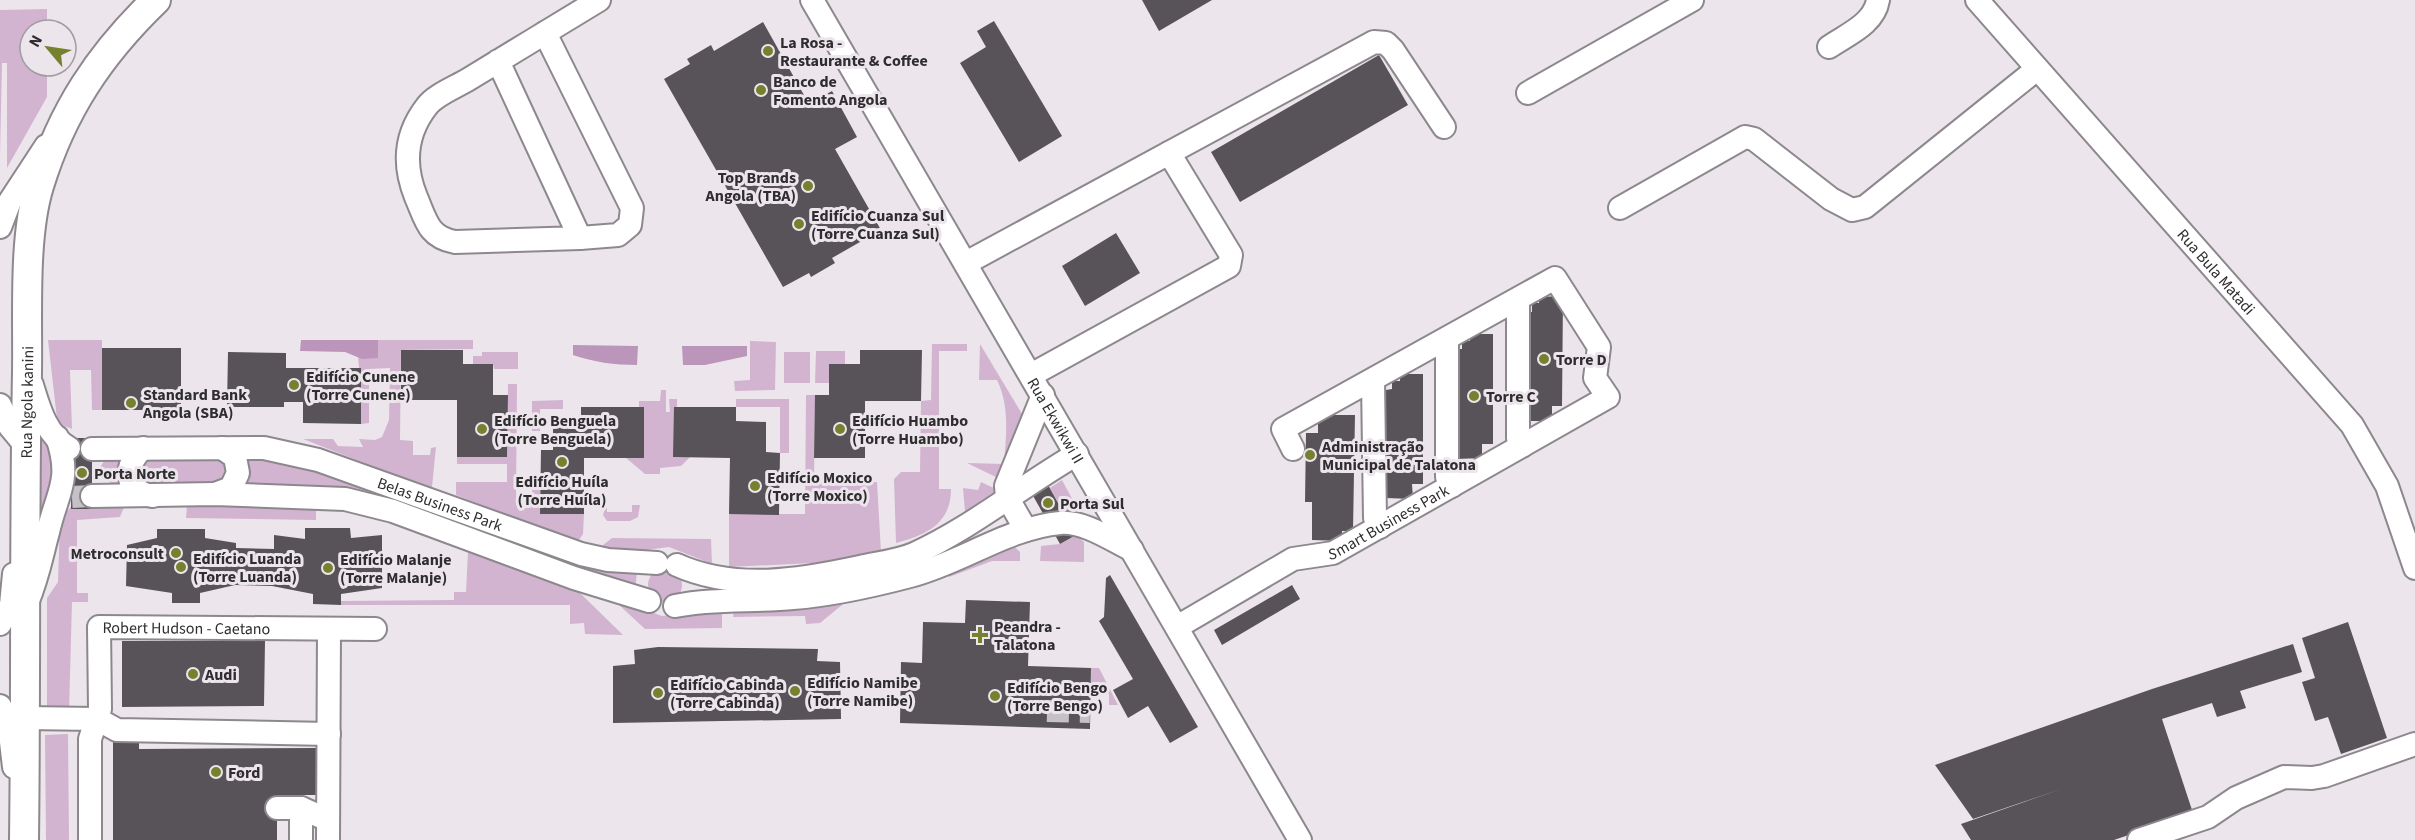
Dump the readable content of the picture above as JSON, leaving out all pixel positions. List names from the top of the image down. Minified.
{"streets":{"main road":["Rua Ngola kanini"],"street":["Rua Bula Matadi","Rua Ekwikwi II","Belas Business Park","Smart Business Park","Robert Hudson - Caetano"]},"crossings":[["Rua Ekwikwi II","Belas Business Park"],["Rua Ekwikwi II","Smart Business Park"]],"places":{"other":["La Rosa - Restaurante & Coffee","Banco de Fomento Angola","Top Brands Angola (TBA)","Edifício Cuanza Sul (Torre Cuanza Sul)","Torre D","Edifício Cunene (Torre Cunene)","Torre C","Standard Bank Angola (SBA)","Edifício Benguela (Torre Benguela)","Edifício Huambo (Torre Huambo)","Administração Municipal de Talatona","Edifício Huíla (Torre Huíla)","Porta Norte","Edifício Moxico (Torre Moxico)","Porta Sul","Metroconsult","Edifício Luanda (Torre Luanda)","Edifício Malanje (Torre Malanje)","Audi","Edifício Namibe (Torre Namibe)","Edifício Cabinda (Torre Cabinda)","Edifício Bengo (Torre Bengo)","Ford"],"health":["Peandra - Talatona"]},"north":"top left"}
